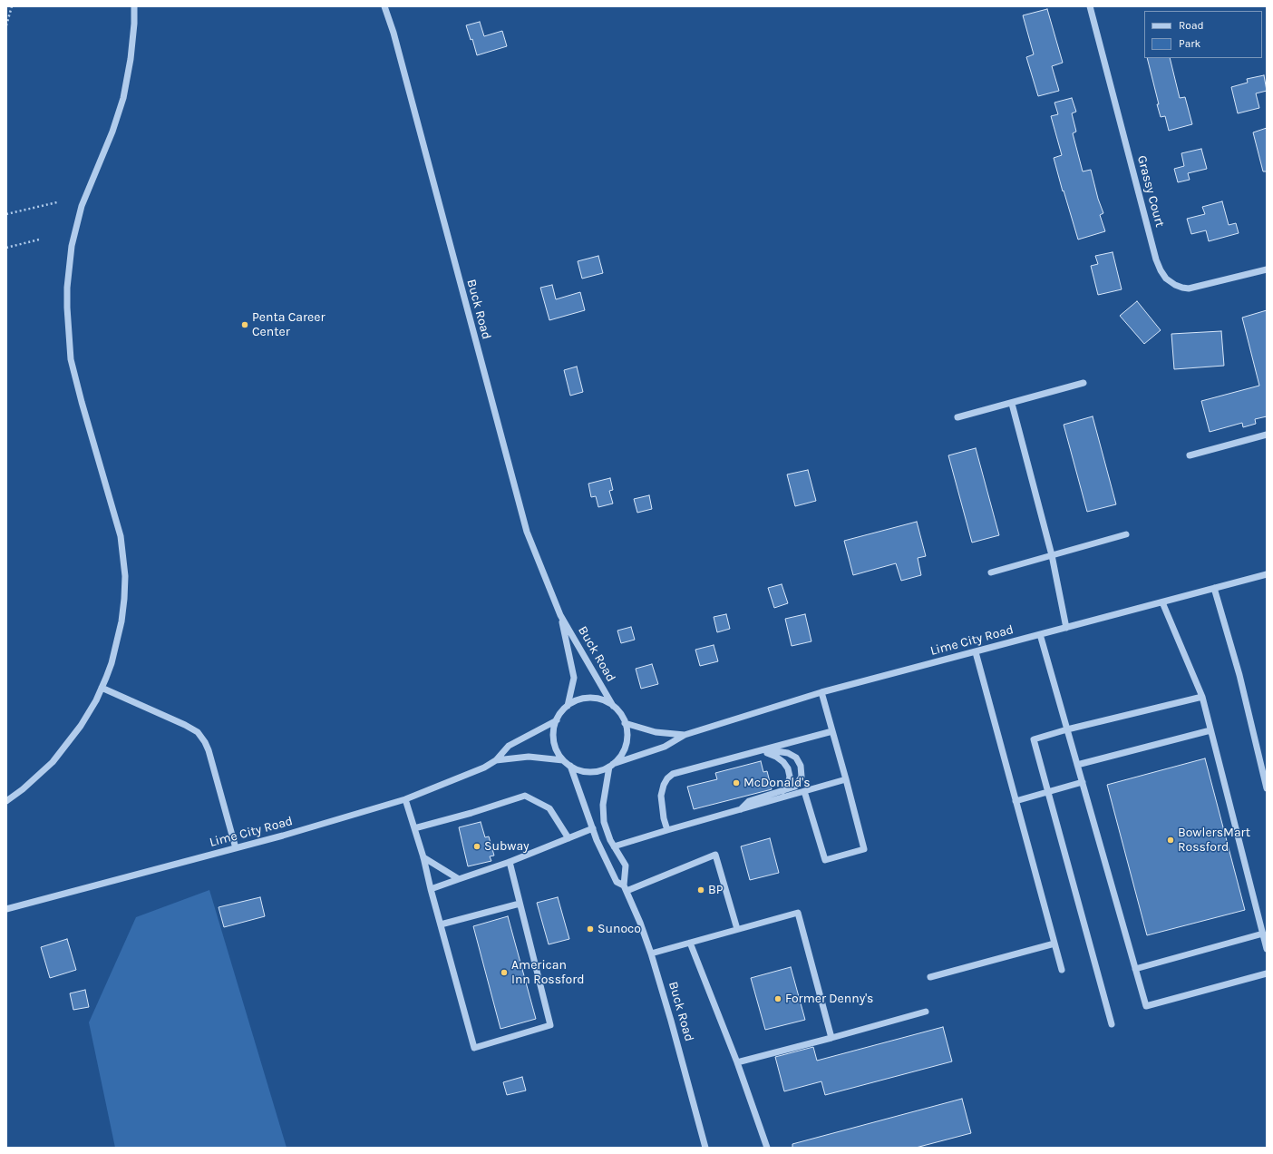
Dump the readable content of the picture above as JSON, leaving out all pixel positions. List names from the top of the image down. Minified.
{"streets":{"street":["Grassy Court","Buck Road","Lime City Road"]},"crossings":[["Buck Road","Lime City Road"]],"places":["Penta Career Center","McDonald's","BowlersMart Rossford","Subway","BP","Sunoco","American Inn Rossford","Former Denny's"],"legend":["Road","Park"]}
